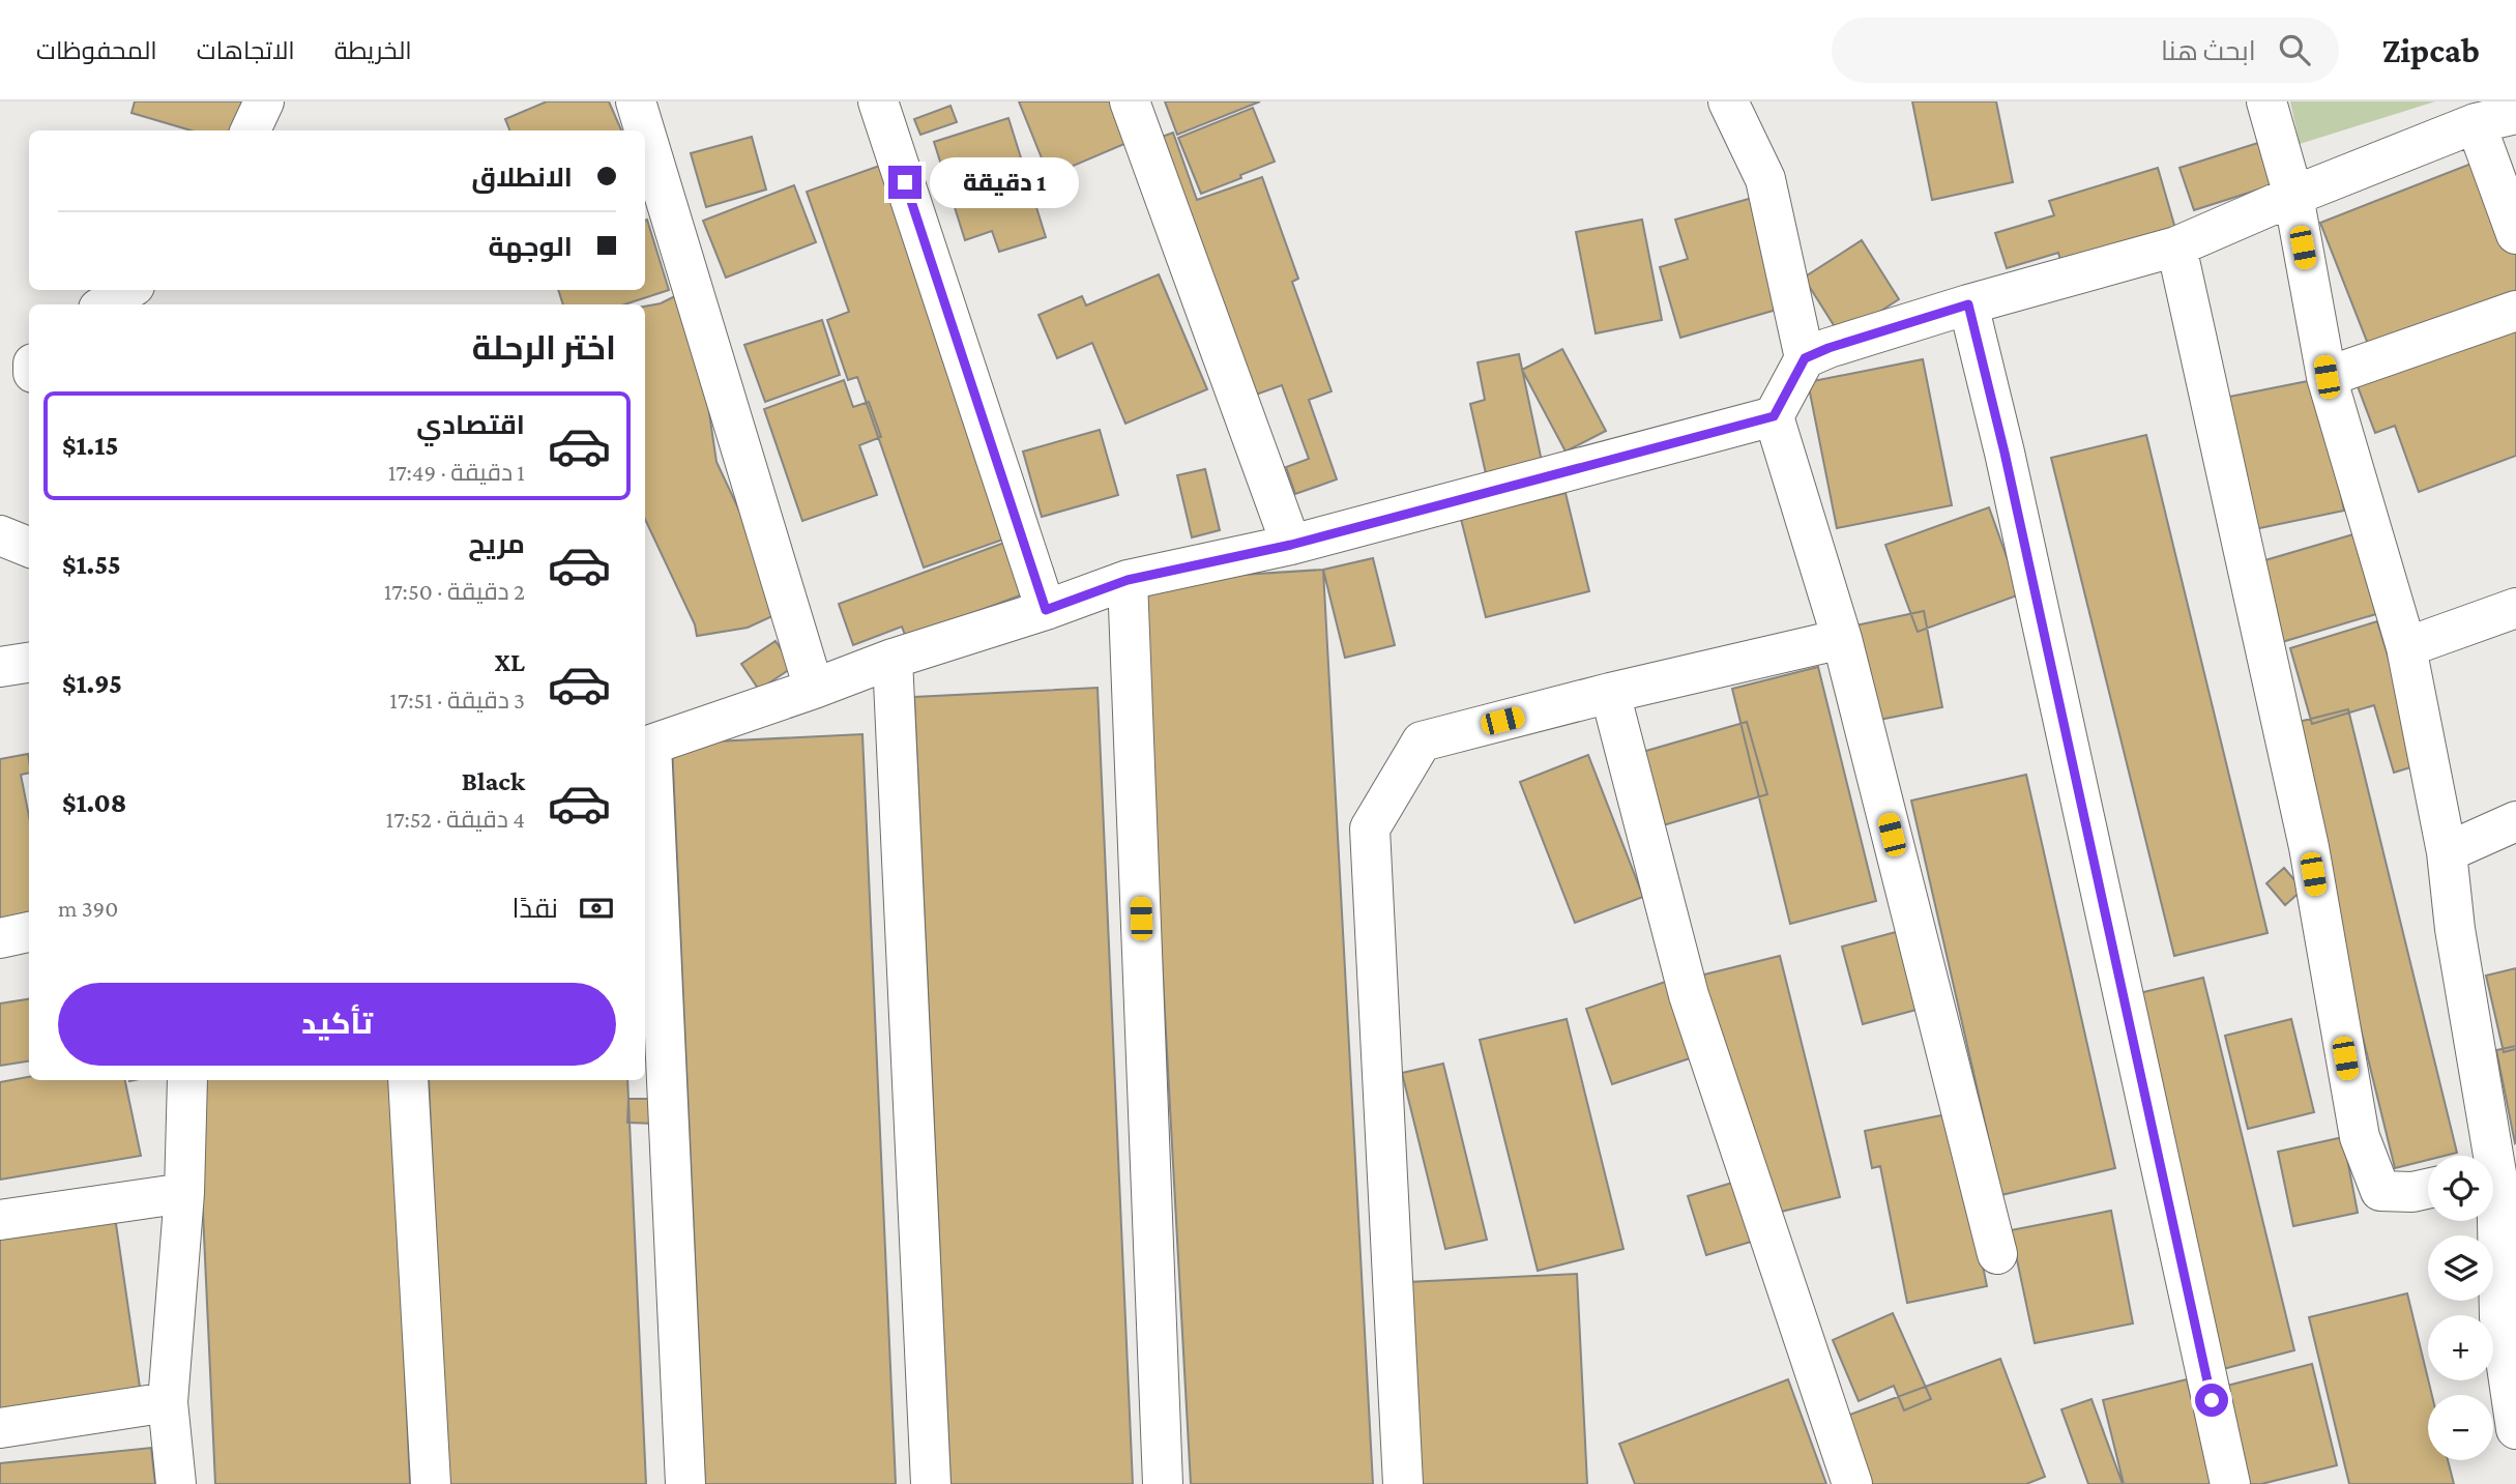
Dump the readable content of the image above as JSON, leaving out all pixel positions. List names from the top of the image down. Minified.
{"page":{"header":"Zipcab","search":"ابحث هنا","nav":["الخريطة","الاتجاهات","المحفوظات"],"banner":["الانطلاق","الوجهة"],"bubble":"1 دقيقة","heading":"اختر الرحلة","list":[{"name":"اقتصادي","note":"1 دقيقة · 17:49","value":"$1.15"},{"name":"مريح","note":"2 دقيقة · 17:50","value":"$1.55"},{"name":"XL","note":"3 دقيقة · 17:51","value":"$1.95"},{"name":"Black","note":"4 دقيقة · 17:52","value":"$1.08"}],"pay":["نقدًا","390 m"],"buttons":"تأكيد","map_buttons":["+","−"]}}
